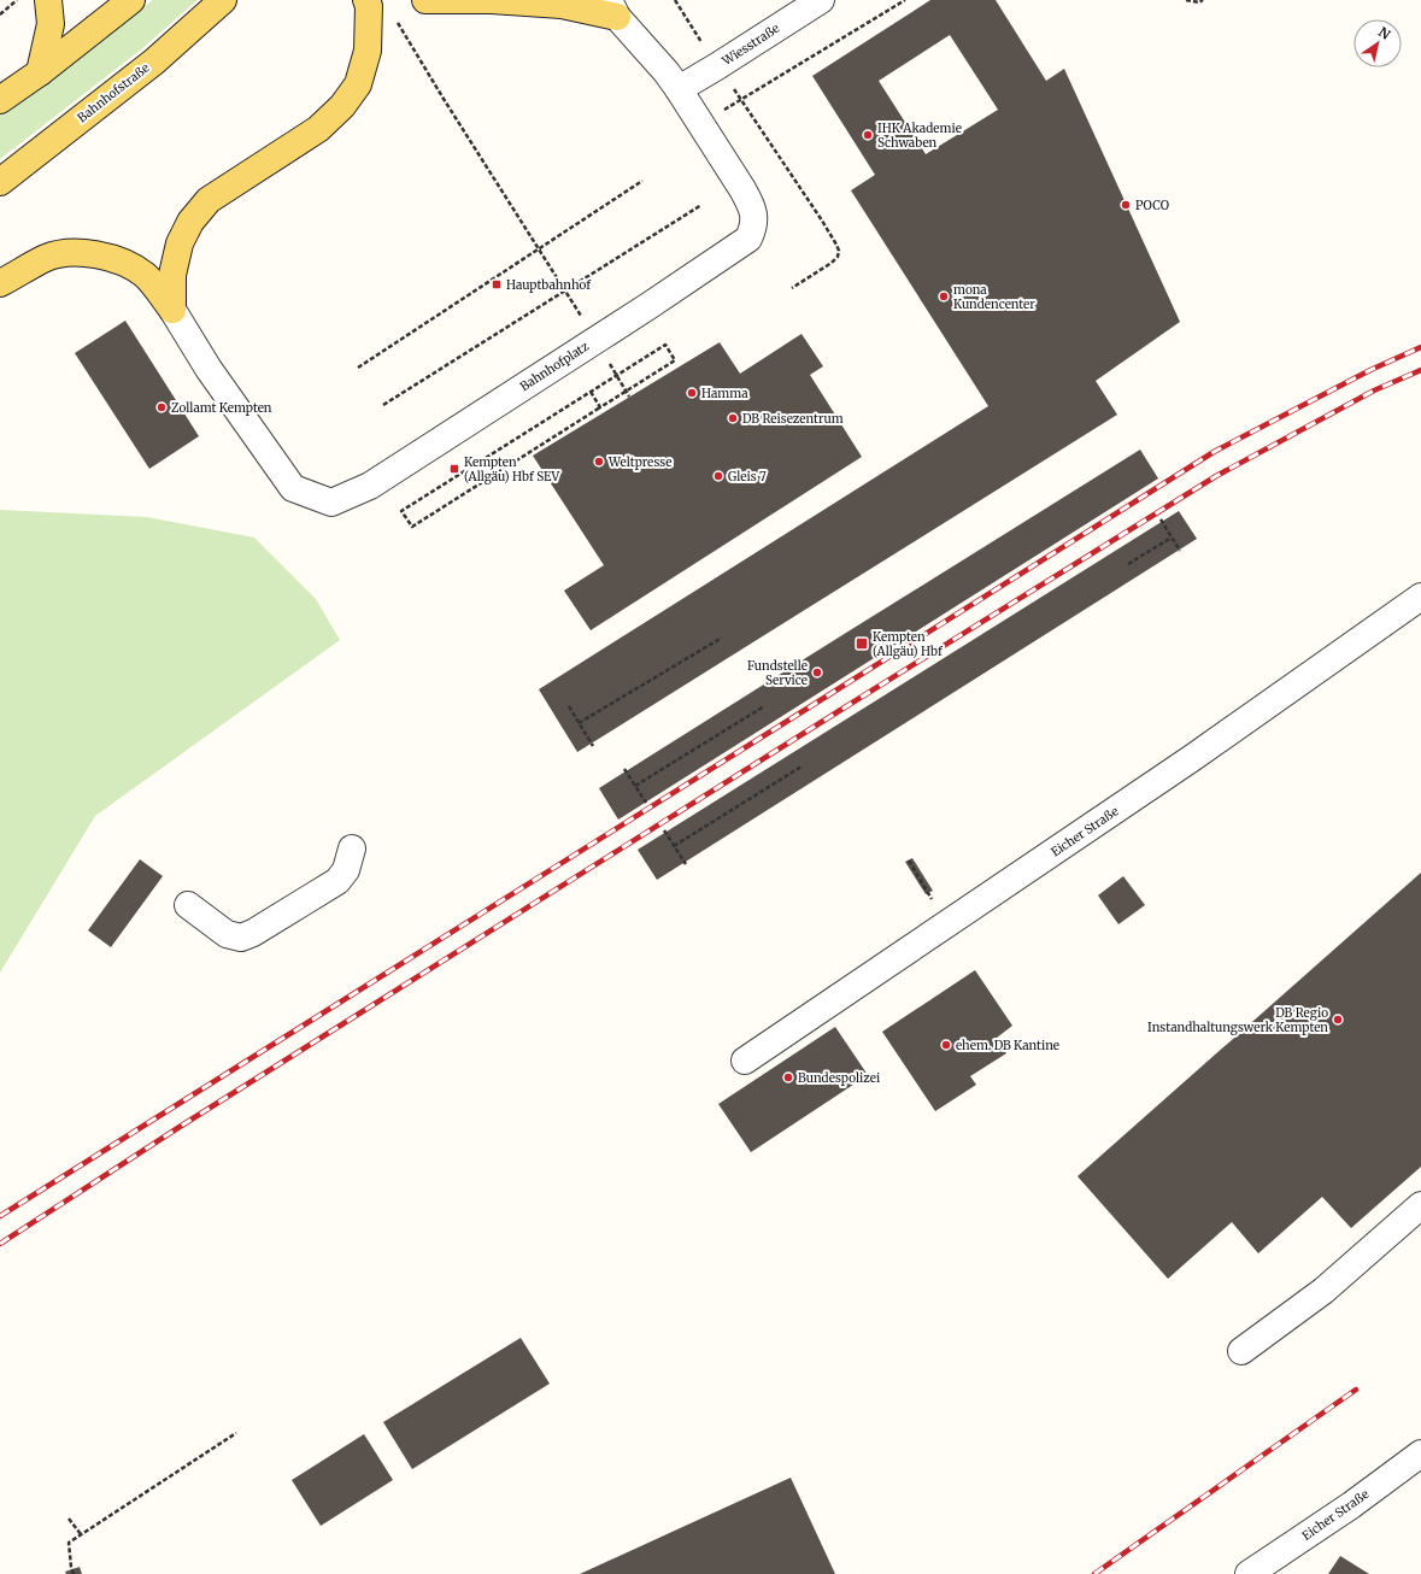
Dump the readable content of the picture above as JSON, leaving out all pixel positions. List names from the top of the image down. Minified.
{"streets":{"main road":["Bahnhofstraße"],"street":["Wiesstraße","Bahnhofplatz","Eicher Straße"]},"crossings":[["Wiesstraße","Bahnhofplatz"]],"places":{"other":["IHK Akademie Schwaben","POCO","mona Kundencenter","Hamma","Zollamt Kempten","DB Reisezentrum","Weltpresse","Gleis 7","Fundstelle Service","DB Regio Instandhaltungswerk Kempten","ehem. DB Kantine","Bundespolizei"],"transit":["Hauptbahnhof","Kempten (Allgäu) Hbf SEV","Kempten (Allgäu) Hbf"]},"north":"top right"}
